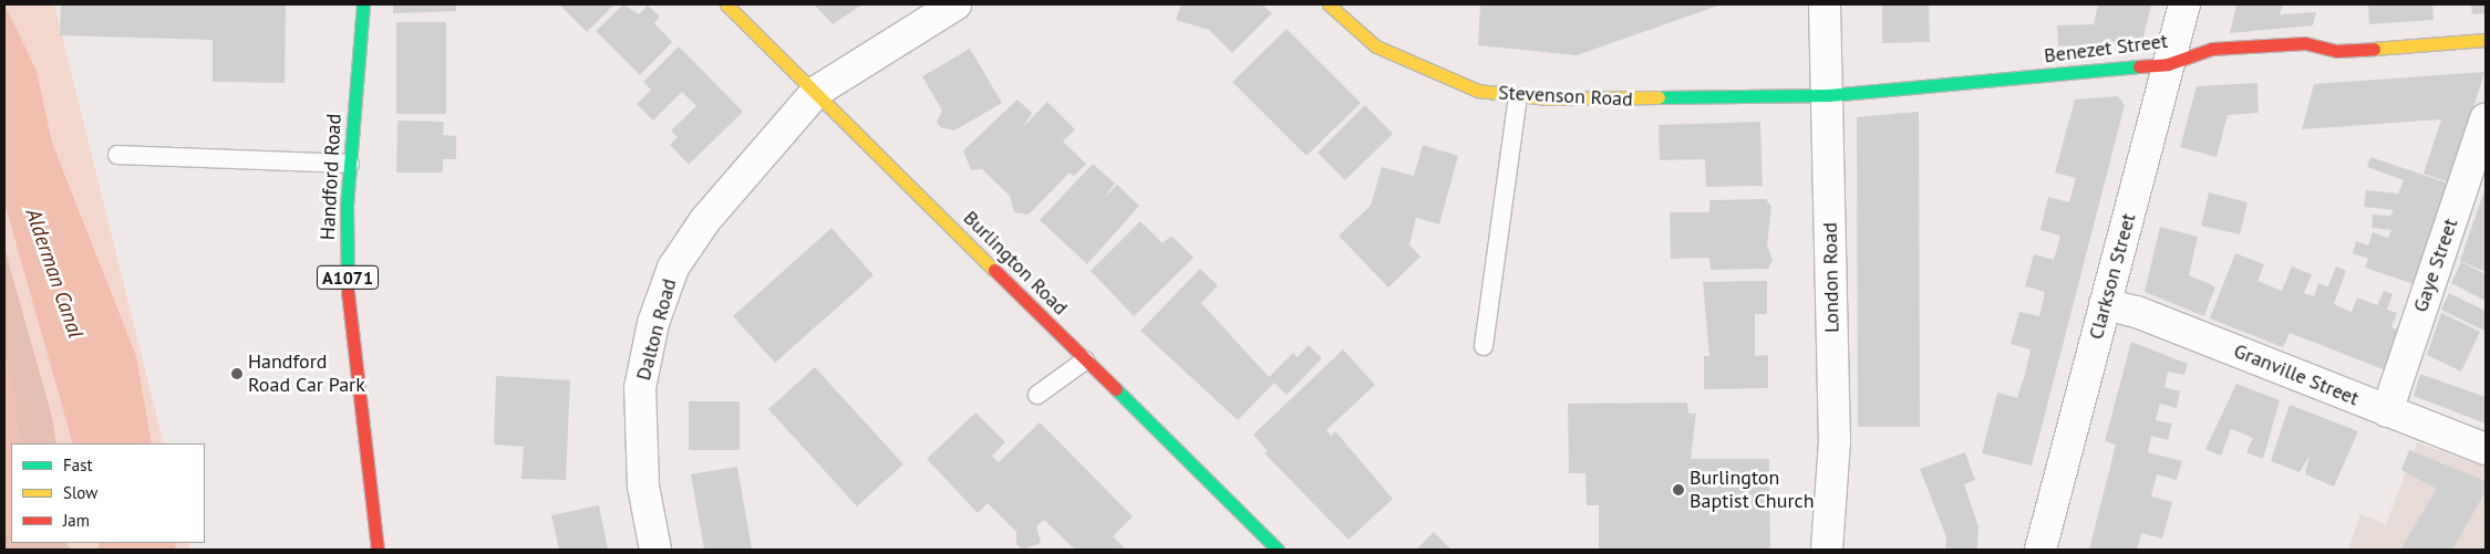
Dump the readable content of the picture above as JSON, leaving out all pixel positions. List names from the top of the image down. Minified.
{"streets":{"street":["Benezet Street","Stevenson Road","Handford Road","Burlington Road","Gaye Street","Clarkson Street","A1071","London Road","Dalton Road","Granville Street"]},"crossings":[["Benezet Street","Stevenson Road"],["Benezet Street","Clarkson Street"],["Benezet Street","London Road"],["Stevenson Road","London Road"],["Burlington Road","Dalton Road"],["Gaye Street","Granville Street"],["Clarkson Street","Granville Street"]],"water":["Alderman Canal"],"places":["Handford Road Car Park","Burlington Baptist Church"],"legend":["Fast","Slow","Jam"]}
